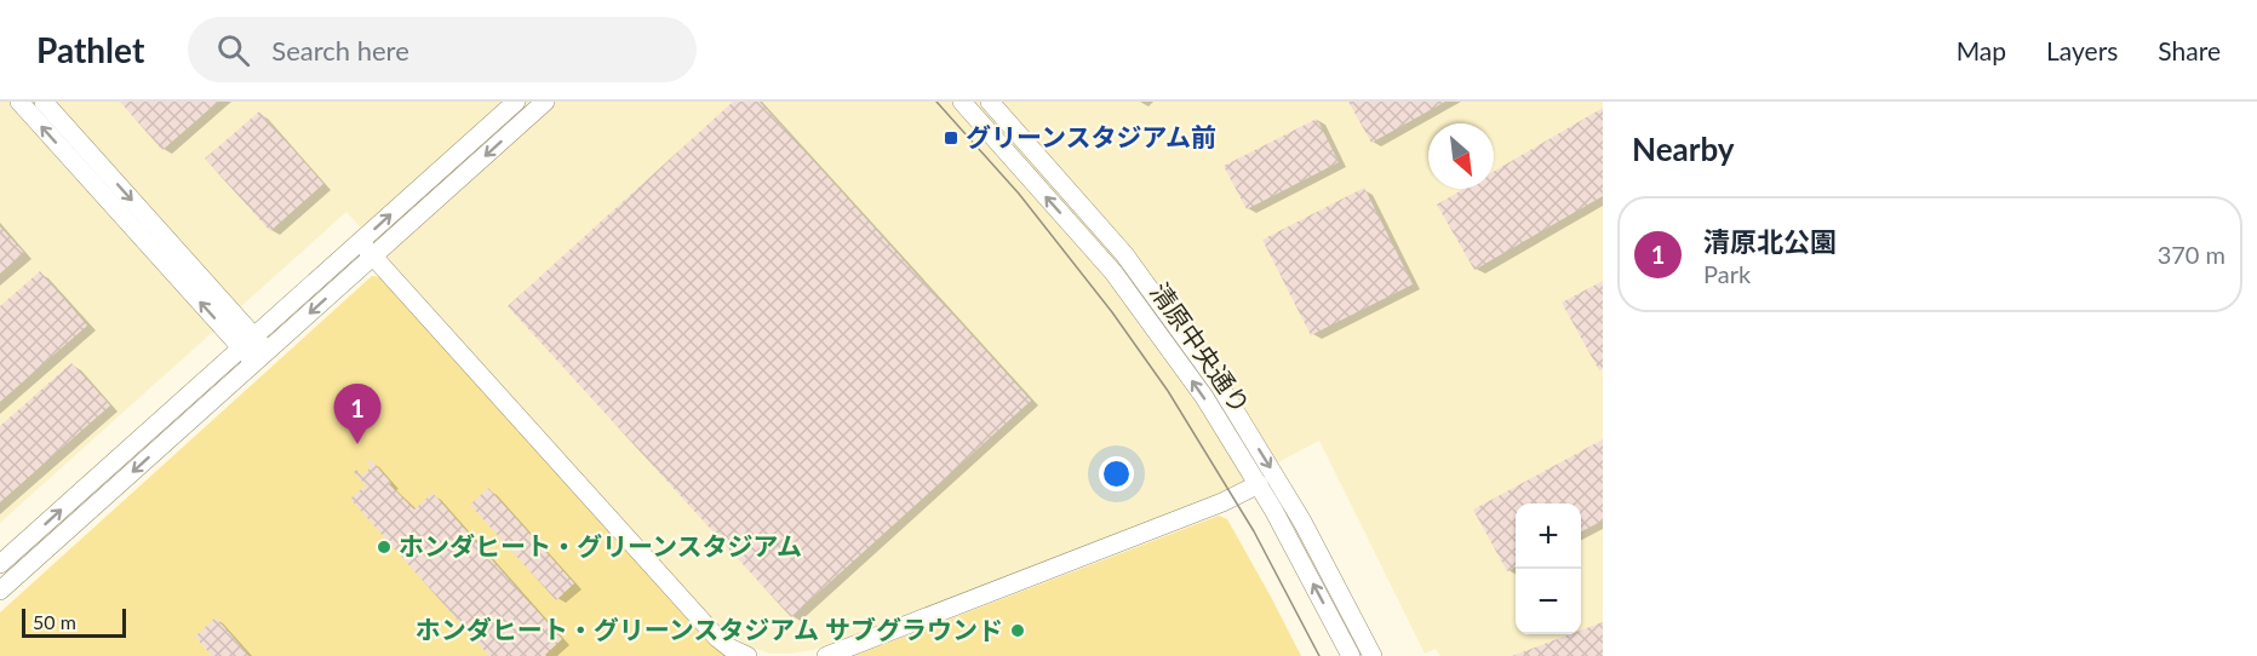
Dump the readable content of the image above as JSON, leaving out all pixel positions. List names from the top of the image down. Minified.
{"streets":{"street":["清原中央通り"]},"places":{"transit":["グリーンスタジアム前"],"other":["ホンダヒート・グリーンスタジアム","ホンダヒート・グリーンスタジアム サブグラウンド"]},"scale_bar":"50 m","north":"bottom right","page":{"header":"Pathlet","search":"Search here","nav":["Map","Layers","Share"],"heading":"Nearby","list":[{"mark":"1","name":"清原北公園","note":"Park","value":"370 m"}],"pins":"1","map_buttons":["+","−"],"scale":"50 m"}}
